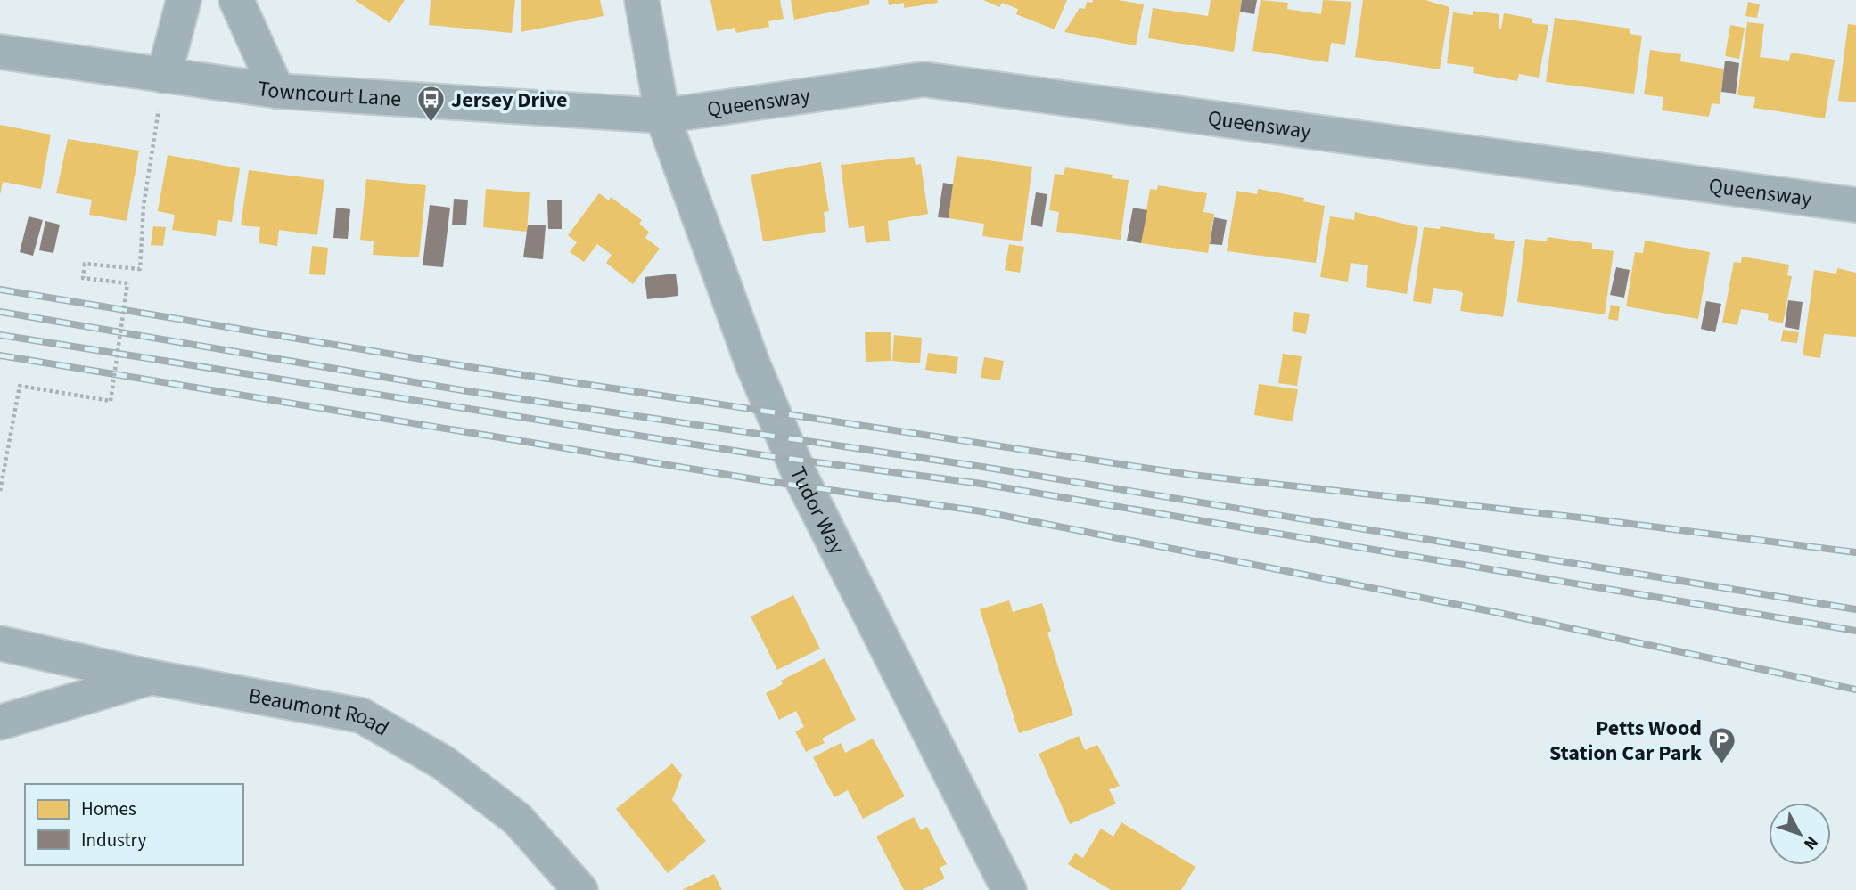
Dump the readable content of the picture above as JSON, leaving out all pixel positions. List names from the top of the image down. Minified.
{"streets":{"street":["Towncourt Lane","Queensway","Tudor Way","Beaumont Road"]},"crossings":[["Towncourt Lane","Queensway"],["Towncourt Lane","Tudor Way"],["Queensway","Tudor Way"]],"places":{"bus stop":["Jersey Drive"],"parking":["Petts Wood Station Car Park"]},"legend":["Homes","Industry"],"north":"bottom right"}
